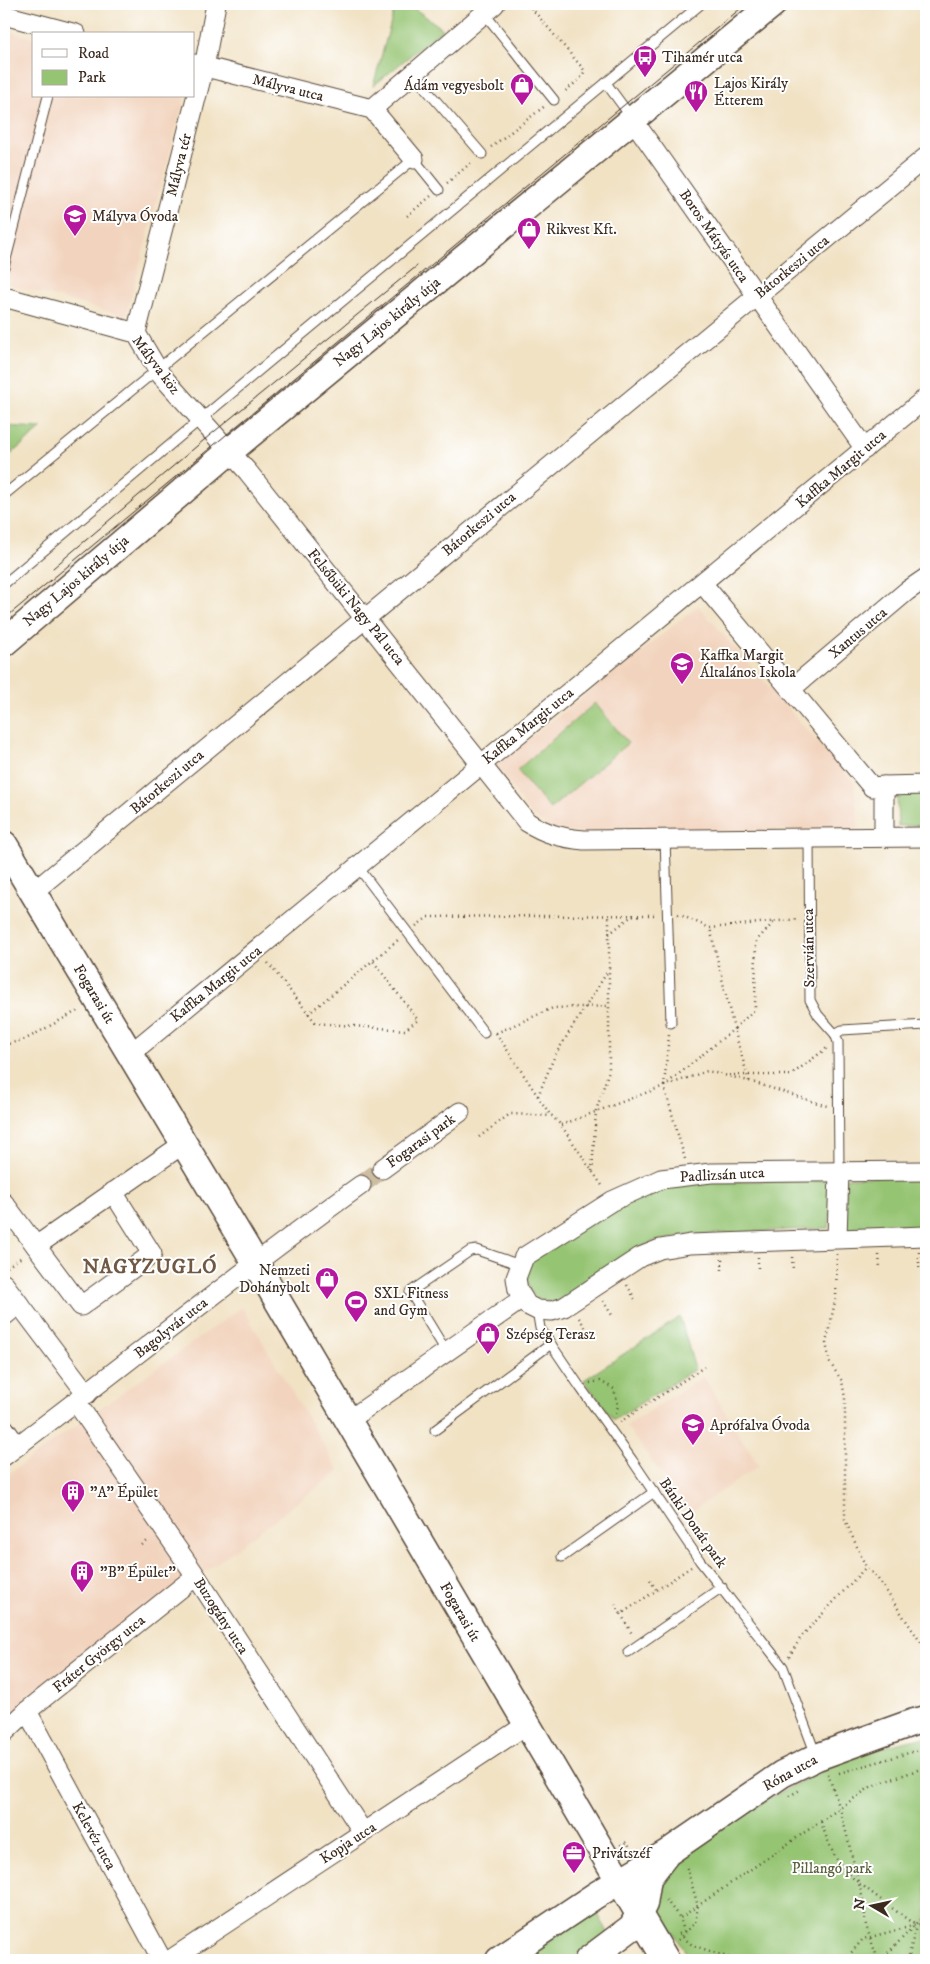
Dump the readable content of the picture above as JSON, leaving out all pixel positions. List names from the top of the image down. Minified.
{"streets":{"main road":["Nagy Lajos király útja","Fogarasi út","Róna utca"],"street":["Mályva utca","Mályva tér","Boros Mátyás utca","Bátorkeszi utca","Mályva köz","Kaffka Margit utca","Felsőbüki Nagy Pál utca","Xantus utca","Fogarasi park","Padlizsán utca","Bagolyvár utca","Buzogány utca","Fráter György utca","Kelevéz utca","Kopja utca"],"lane":["Szervián utca","Bánki Donát park"]},"crossings":[["Mályva utca","Mályva tér"],["Mályva tér","Mályva köz"],["Boros Mátyás utca","Bátorkeszi utca"],["Boros Mátyás utca","Nagy Lajos király útja"],["Boros Mátyás utca","Kaffka Margit utca"],["Bátorkeszi utca","Felsőbüki Nagy Pál utca"],["Bátorkeszi utca","Fogarasi út"],["Nagy Lajos király útja","Mályva köz"],["Nagy Lajos király útja","Felsőbüki Nagy Pál utca"],["Mályva köz","Felsőbüki Nagy Pál utca"],["Kaffka Margit utca","Felsőbüki Nagy Pál utca"],["Kaffka Margit utca","Fogarasi út"],["Fogarasi út","Bagolyvár utca"],["Fogarasi út","Róna utca"],["Fogarasi út","Kopja utca"],["Bagolyvár utca","Buzogány utca"],["Bánki Donát park","Róna utca"],["Buzogány utca","Fráter György utca"],["Buzogány utca","Kopja utca"],["Fráter György utca","Kelevéz utca"]],"districts":["NAGYZUGLÓ"],"parks":["Pillangó park"],"places":{"bus stop":["Tihamér utca"],"shop":["Ádám vegyesbolt","Rikvest Kft.","Nemzeti Dohánybolt","Szépség Terasz"],"restaurant":["Lajos Király Étterem"],"school or university":["Mályva Óvoda","Kaffka Margit Általános Iskola","Aprófalva Óvoda"],"sports":["SXL Fitness and Gym"],"building":["\"A\" Épület","\"B\" Épület\""],"office":["Privátszéf"]},"legend":["Road","Park"],"north":"left"}
